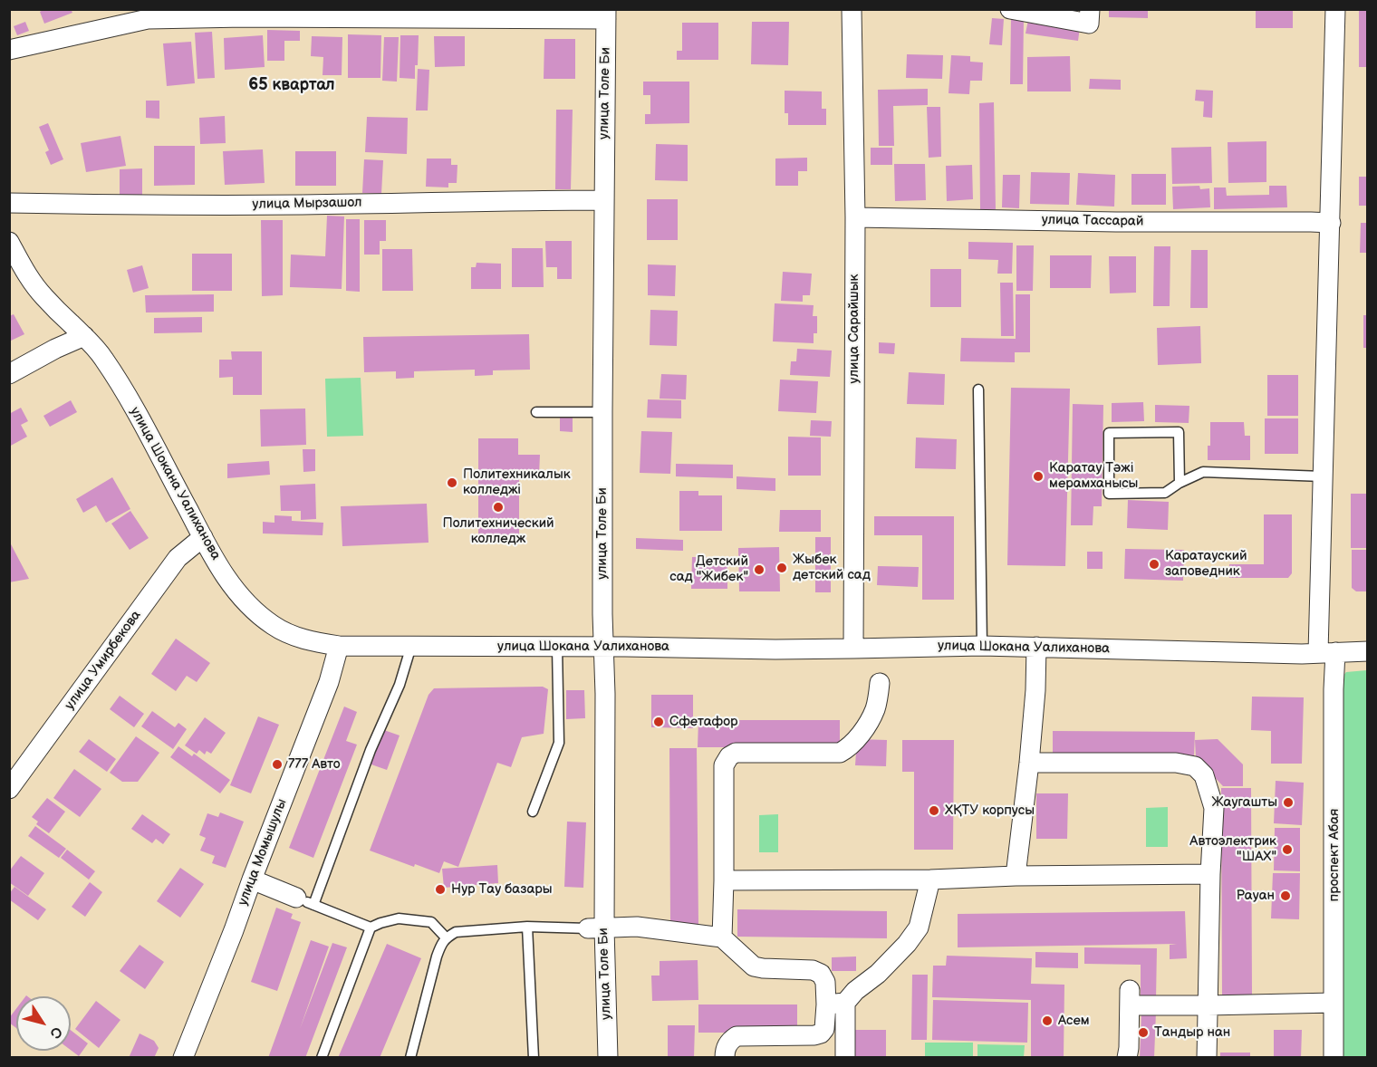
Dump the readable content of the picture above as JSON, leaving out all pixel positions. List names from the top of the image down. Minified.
{"streets":{"street":["улица Толе Би","улица Мырзашол","улица Тассарай","улица Сарайшык","улица Шокана Уалиханова","улица Умирбекова","улица Момышулы","проспект Абая"]},"crossings":[["улица Толе Би","улица Мырзашол"],["улица Толе Би","улица Шокана Уалиханова"],["улица Тассарай","улица Сарайшык"],["улица Тассарай","проспект Абая"],["улица Сарайшык","улица Шокана Уалиханова"],["улица Шокана Уалиханова","улица Умирбекова"],["улица Шокана Уалиханова","улица Момышулы"],["улица Шокана Уалиханова","проспект Абая"]],"districts":["65 квартал"],"places":["Каратау Тәжі мерамханысы","Политехникалык колледжі","Политехнический колледж","Каратауский заповедник","Жыбек детский сад","Детский сад \"Жибек\"","Сфетафор","777 Авто","Жаугашты","ХҚТУ корпусы","Автоэлектрик \"ШАХ\"","Нур Тау базары","Рауан","Асем","Тандыр нан"],"north":"bottom right"}
